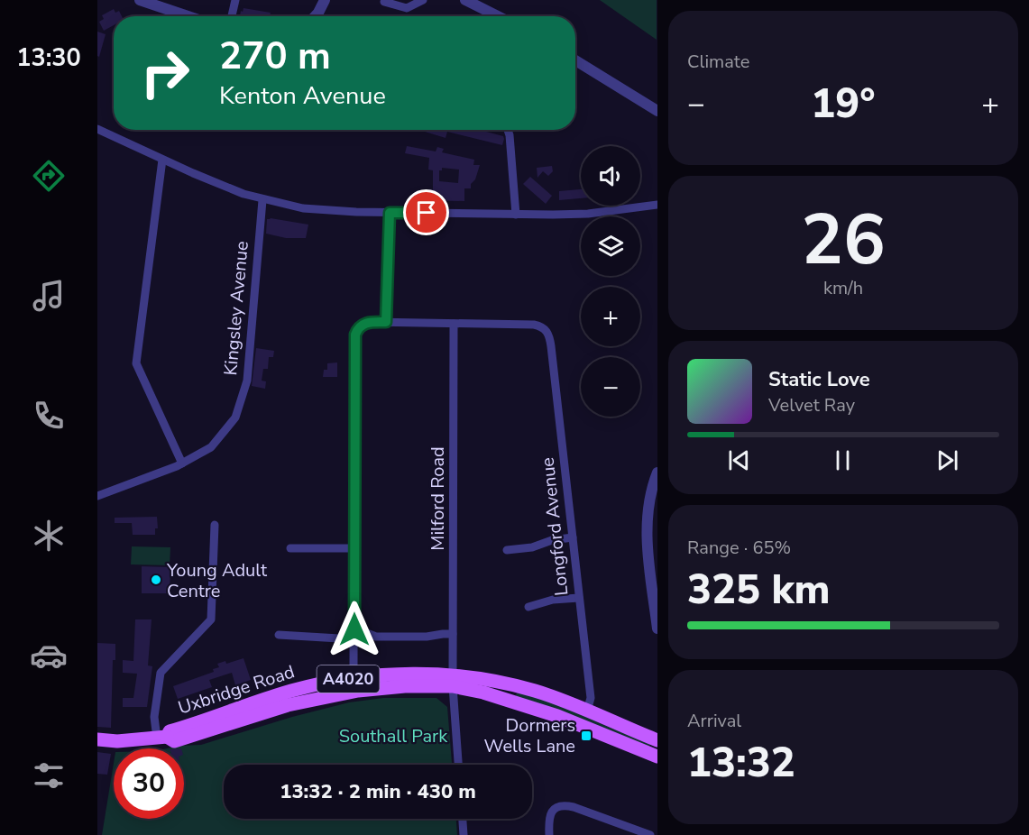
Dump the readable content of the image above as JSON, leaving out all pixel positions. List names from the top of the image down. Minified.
{"streets":{"main road":["A4020","Uxbridge Road"],"street":["Kingsley Avenue","Milford Road","Longford Avenue"]},"crossings":[["Milford Road","Longford Avenue"],["Milford Road","Uxbridge Road"],["Longford Avenue","Uxbridge Road"],["A4020","Uxbridge Road"]],"parks":["Southall Park"],"places":{"other":["Young Adult Centre"],"transit":["Dormers Wells Lane"]},"page":{"tabs":"13:30","tile":["Climate",["26","km/h"],["Range · 65%","325 km"],["Arrival","13:32"]],"turn":["270 m","Kenton Avenue"],"heat":["−","19°","+"],"map_buttons":["+","−"],"song":["Static Love","Velvet Ray"],"limit":"30","trip":"13:32 · 2 min · 430 m"}}
